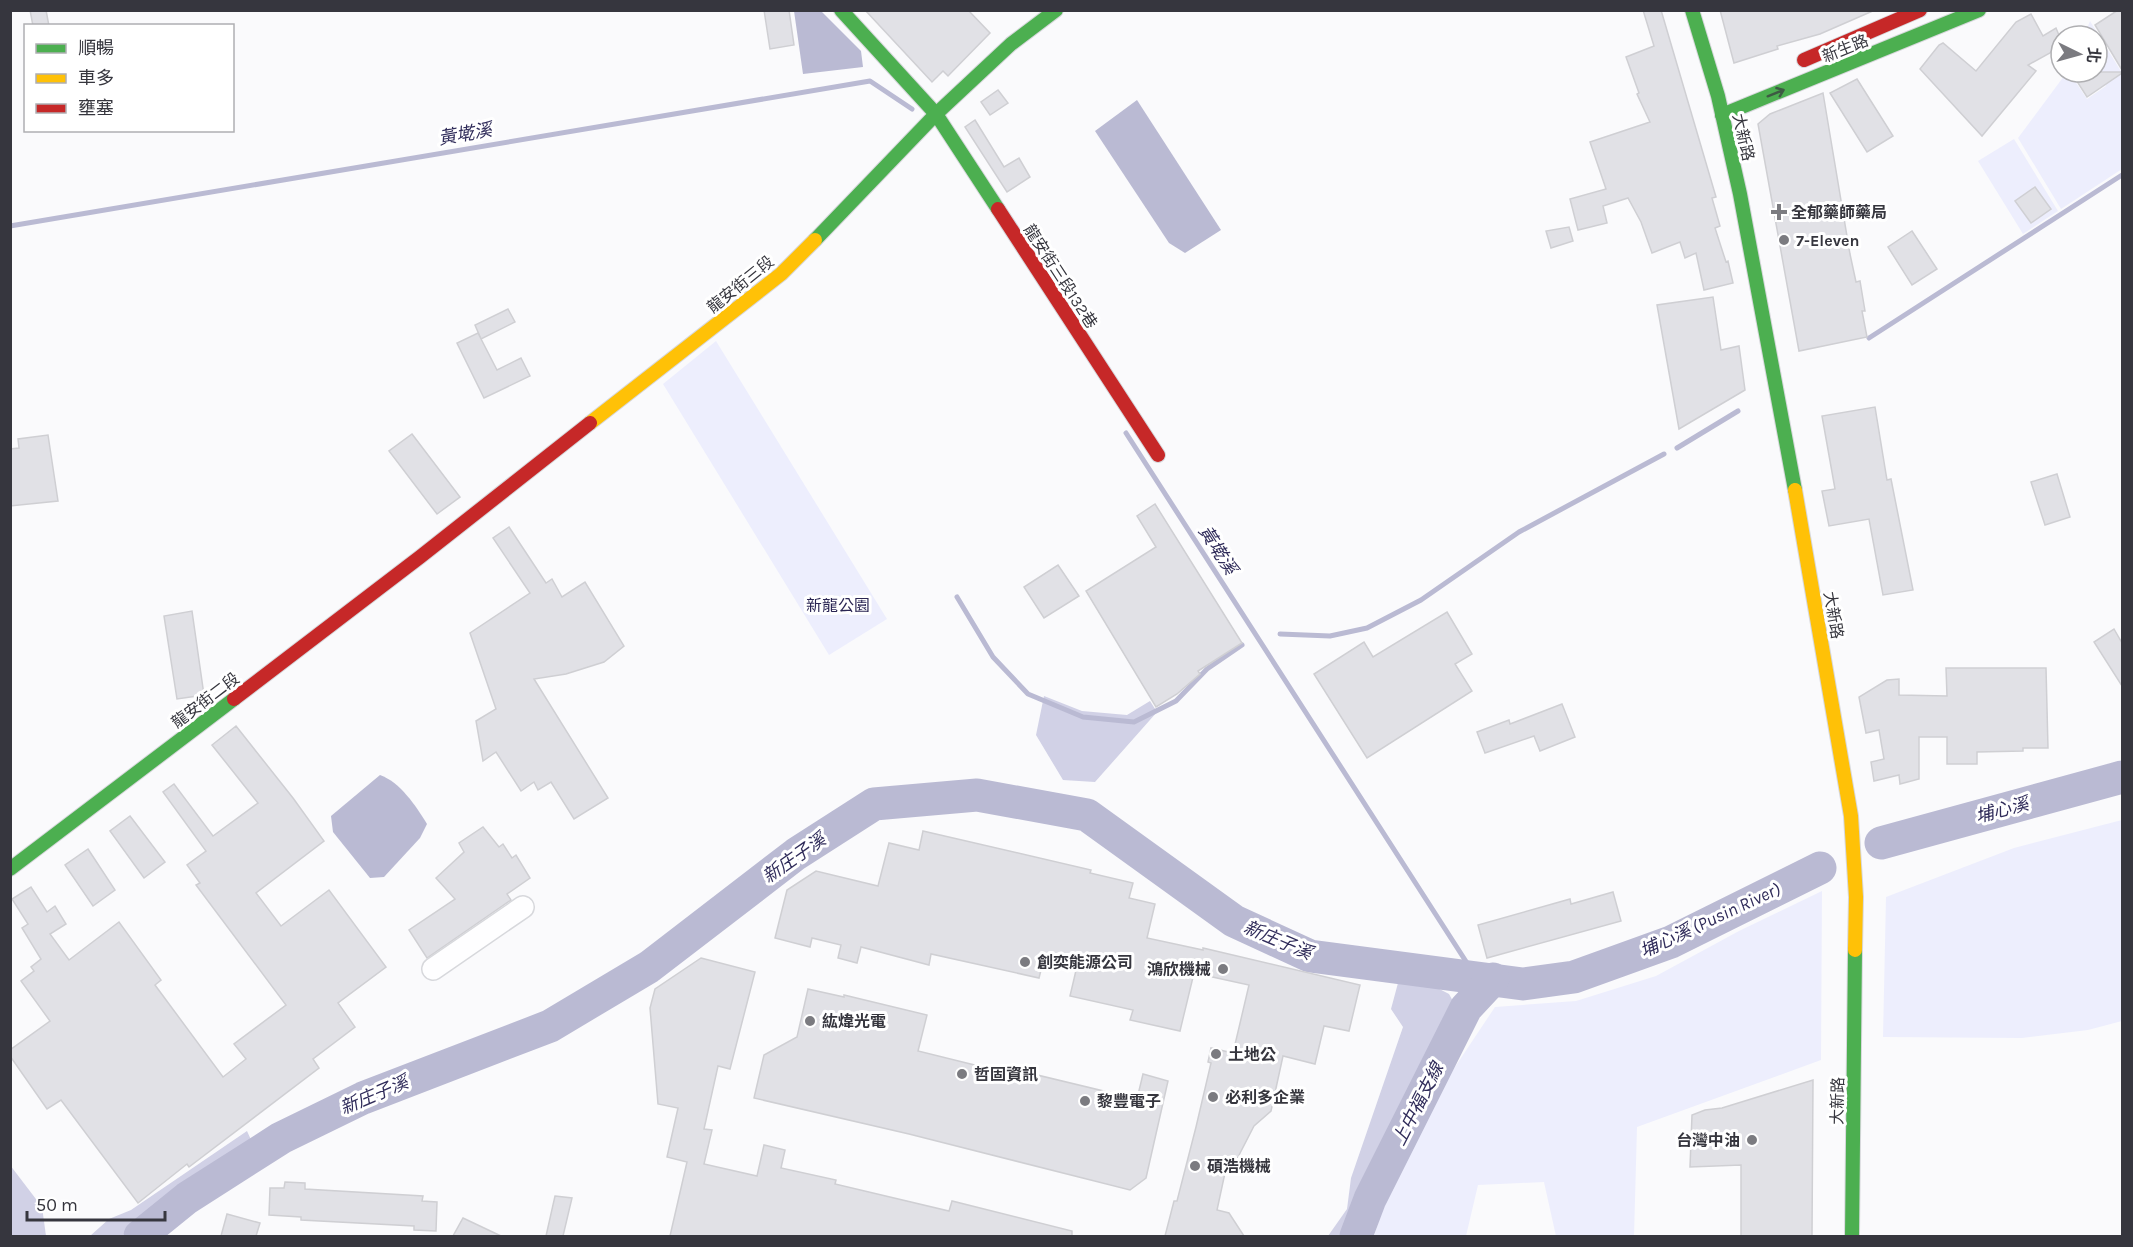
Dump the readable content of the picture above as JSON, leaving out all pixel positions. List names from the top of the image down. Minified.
{"streets":{"street":["新生路","大新路","龍安街三段132巷","龍安街三段","龍安街二段"]},"crossings":[["新生路","大新路"],["龍安街三段132巷","龍安街三段"],["龍安街三段","龍安街二段"]],"water":["黃墘溪","埔心溪","新庄子溪","埔心溪 (Pusin River)","上中福支線"],"parks":["新龍公園"],"places":{"health":["全郁藥師藥局"],"other":["7-Eleven","創奕能源公司","鴻欣機械","紘煒光電","土地公","哲固資訊","必利多企業","黎豐電子","台灣中油","碩浩機械"]},"legend":["順暢","車多","壅塞"],"scale_bar":"50 m","north":"right"}
